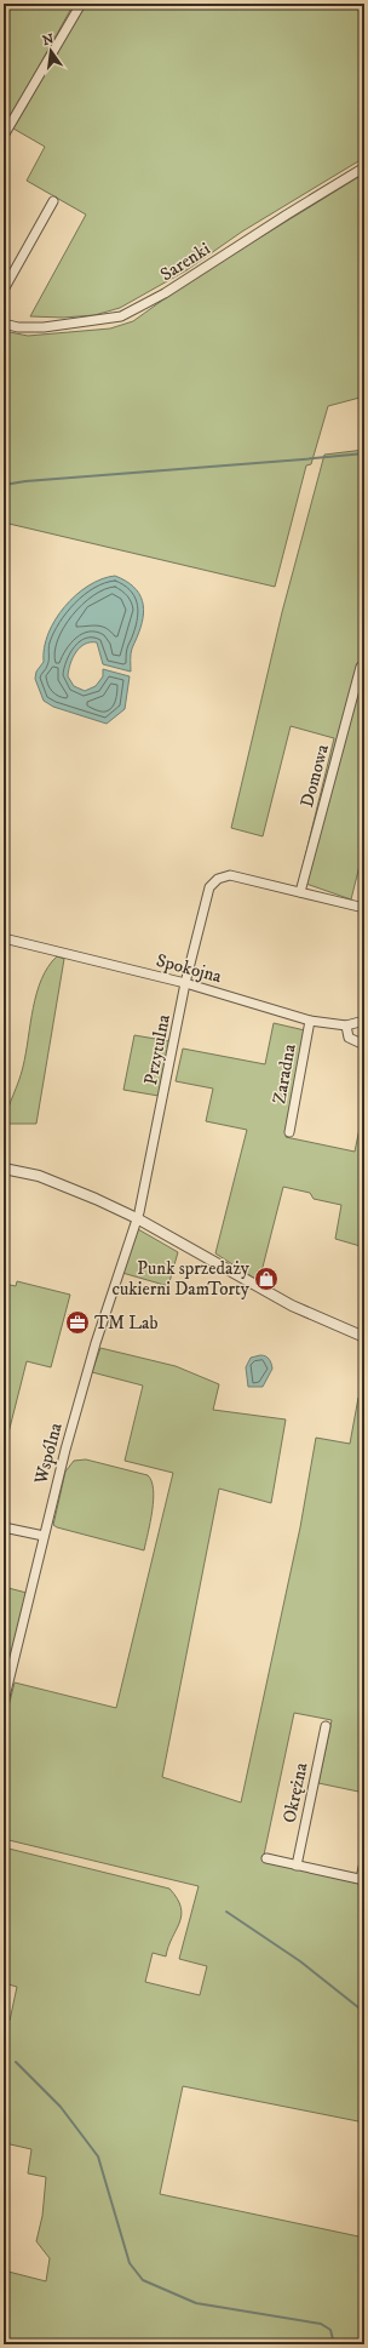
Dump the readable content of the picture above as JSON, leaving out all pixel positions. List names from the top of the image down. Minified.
{"streets":{"street":["Sarenki","Domowa","Spokojna","Przytulna","Zaradna","Wspólna","Okrężna"]},"crossings":[["Domowa","Przytulna"],["Spokojna","Przytulna"],["Spokojna","Zaradna"],["Przytulna","Wspólna"]],"places":{"shop":["Punk sprzedaży cukierni DamTorty"],"office":["TM Lab"]},"north":"top"}
